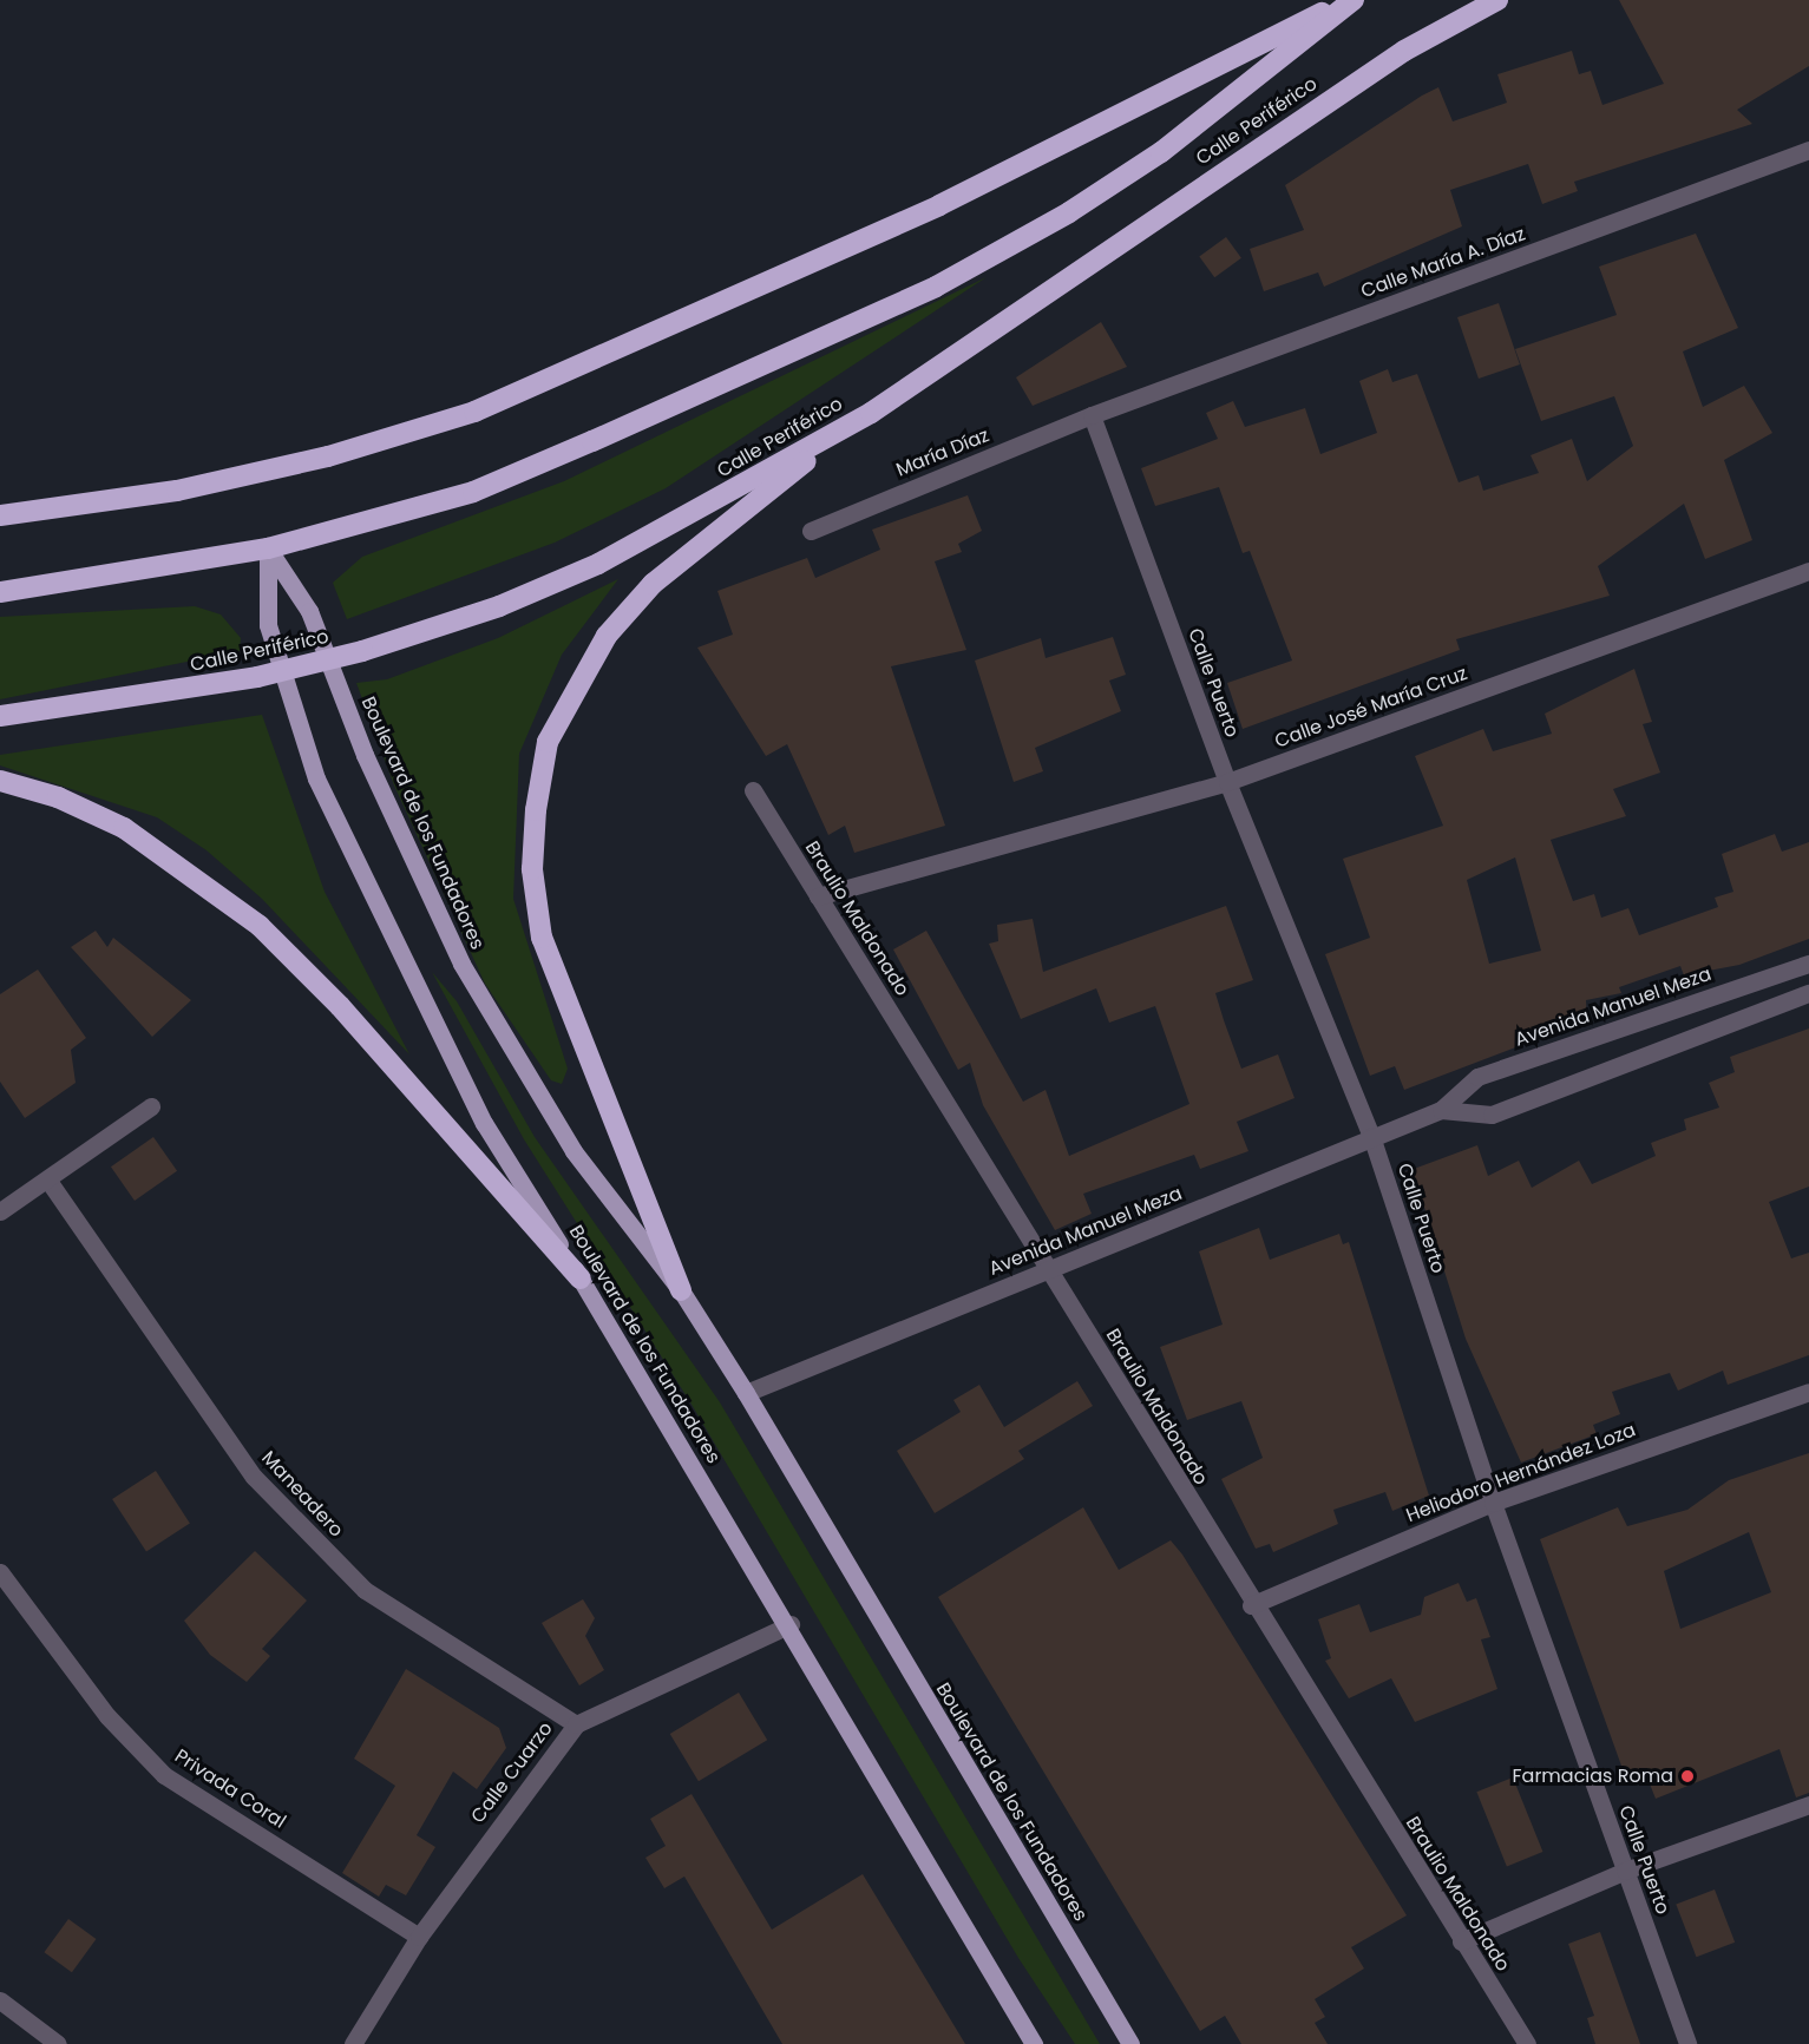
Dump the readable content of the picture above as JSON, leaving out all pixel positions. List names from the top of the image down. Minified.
{"streets":{"highway":["Calle Periférico"],"main road":["Boulevard de los Fundadores"],"street":["Calle María A. Díaz","María Díaz","Calle Puerto","Calle José María Cruz","Braulio Maldonado","Avenida Manuel Meza","Heliodoro Hernández Loza","Maneadero","Calle Cuarzo","Privada Coral"]},"crossings":[["Calle María A. Díaz","María Díaz"],["Calle María A. Díaz","Calle Puerto"],["María Díaz","Calle Puerto"],["Calle Puerto","Calle José María Cruz"],["Calle Puerto","Avenida Manuel Meza"],["Calle Puerto","Heliodoro Hernández Loza"],["Calle José María Cruz","Braulio Maldonado"],["Boulevard de los Fundadores","Avenida Manuel Meza"],["Boulevard de los Fundadores","Calle Cuarzo"],["Braulio Maldonado","Avenida Manuel Meza"],["Braulio Maldonado","Heliodoro Hernández Loza"],["Maneadero","Calle Cuarzo"],["Calle Cuarzo","Privada Coral"]],"places":["Farmacias Roma"]}
